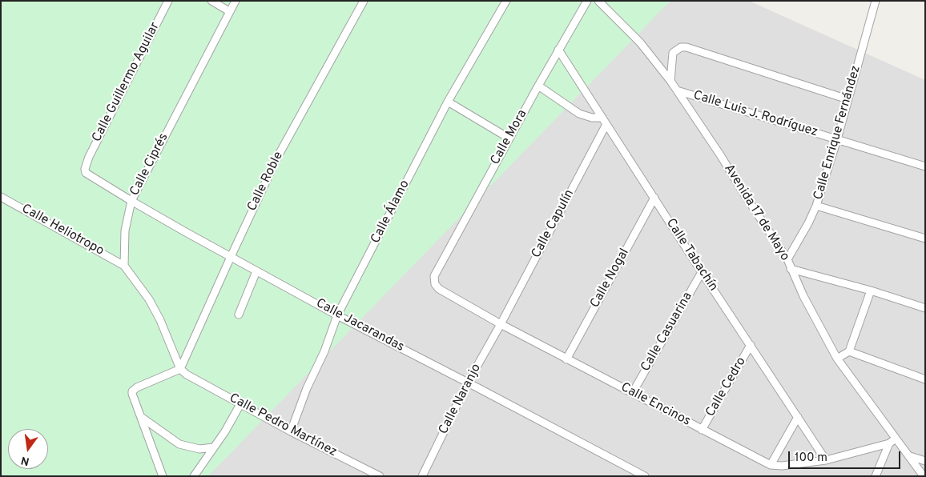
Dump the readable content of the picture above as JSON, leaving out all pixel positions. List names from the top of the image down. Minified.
{"streets":{"street":["Calle Guillermo Aguilar","Calle Luis J. Rodríguez","Calle Enrique Fernández","Calle Mora","Calle Ciprés","Calle Roble","Calle Álamo","Avenida 17 de Mayo","Calle Capulín","Calle Heliotropo","Calle Tabachín","Calle Nogal","Calle Jacarandas","Calle Casuarina","Calle Cedro","Calle Naranjo","Calle Encinos","Calle Pedro Martínez"]},"crossings":[["Calle Guillermo Aguilar","Calle Jacarandas"],["Calle Luis J. Rodríguez","Calle Enrique Fernández"],["Calle Luis J. Rodríguez","Avenida 17 de Mayo"],["Calle Enrique Fernández","Avenida 17 de Mayo"],["Calle Mora","Calle Tabachín"],["Calle Mora","Calle Encinos"],["Calle Ciprés","Calle Heliotropo"],["Calle Ciprés","Calle Jacarandas"],["Calle Roble","Calle Jacarandas"],["Calle Roble","Calle Pedro Martínez"],["Calle Álamo","Calle Jacarandas"],["Calle Álamo","Calle Pedro Martínez"],["Avenida 17 de Mayo","Calle Encinos"],["Calle Capulín","Calle Tabachín"],["Calle Capulín","Calle Naranjo"],["Calle Capulín","Calle Encinos"],["Calle Tabachín","Calle Nogal"],["Calle Tabachín","Calle Casuarina"],["Calle Tabachín","Calle Cedro"],["Calle Tabachín","Calle Encinos"],["Calle Nogal","Calle Encinos"],["Calle Jacarandas","Calle Naranjo"],["Calle Casuarina","Calle Encinos"],["Calle Cedro","Calle Encinos"],["Calle Naranjo","Calle Encinos"]],"scale_bar":"100 m","north":"bottom"}
